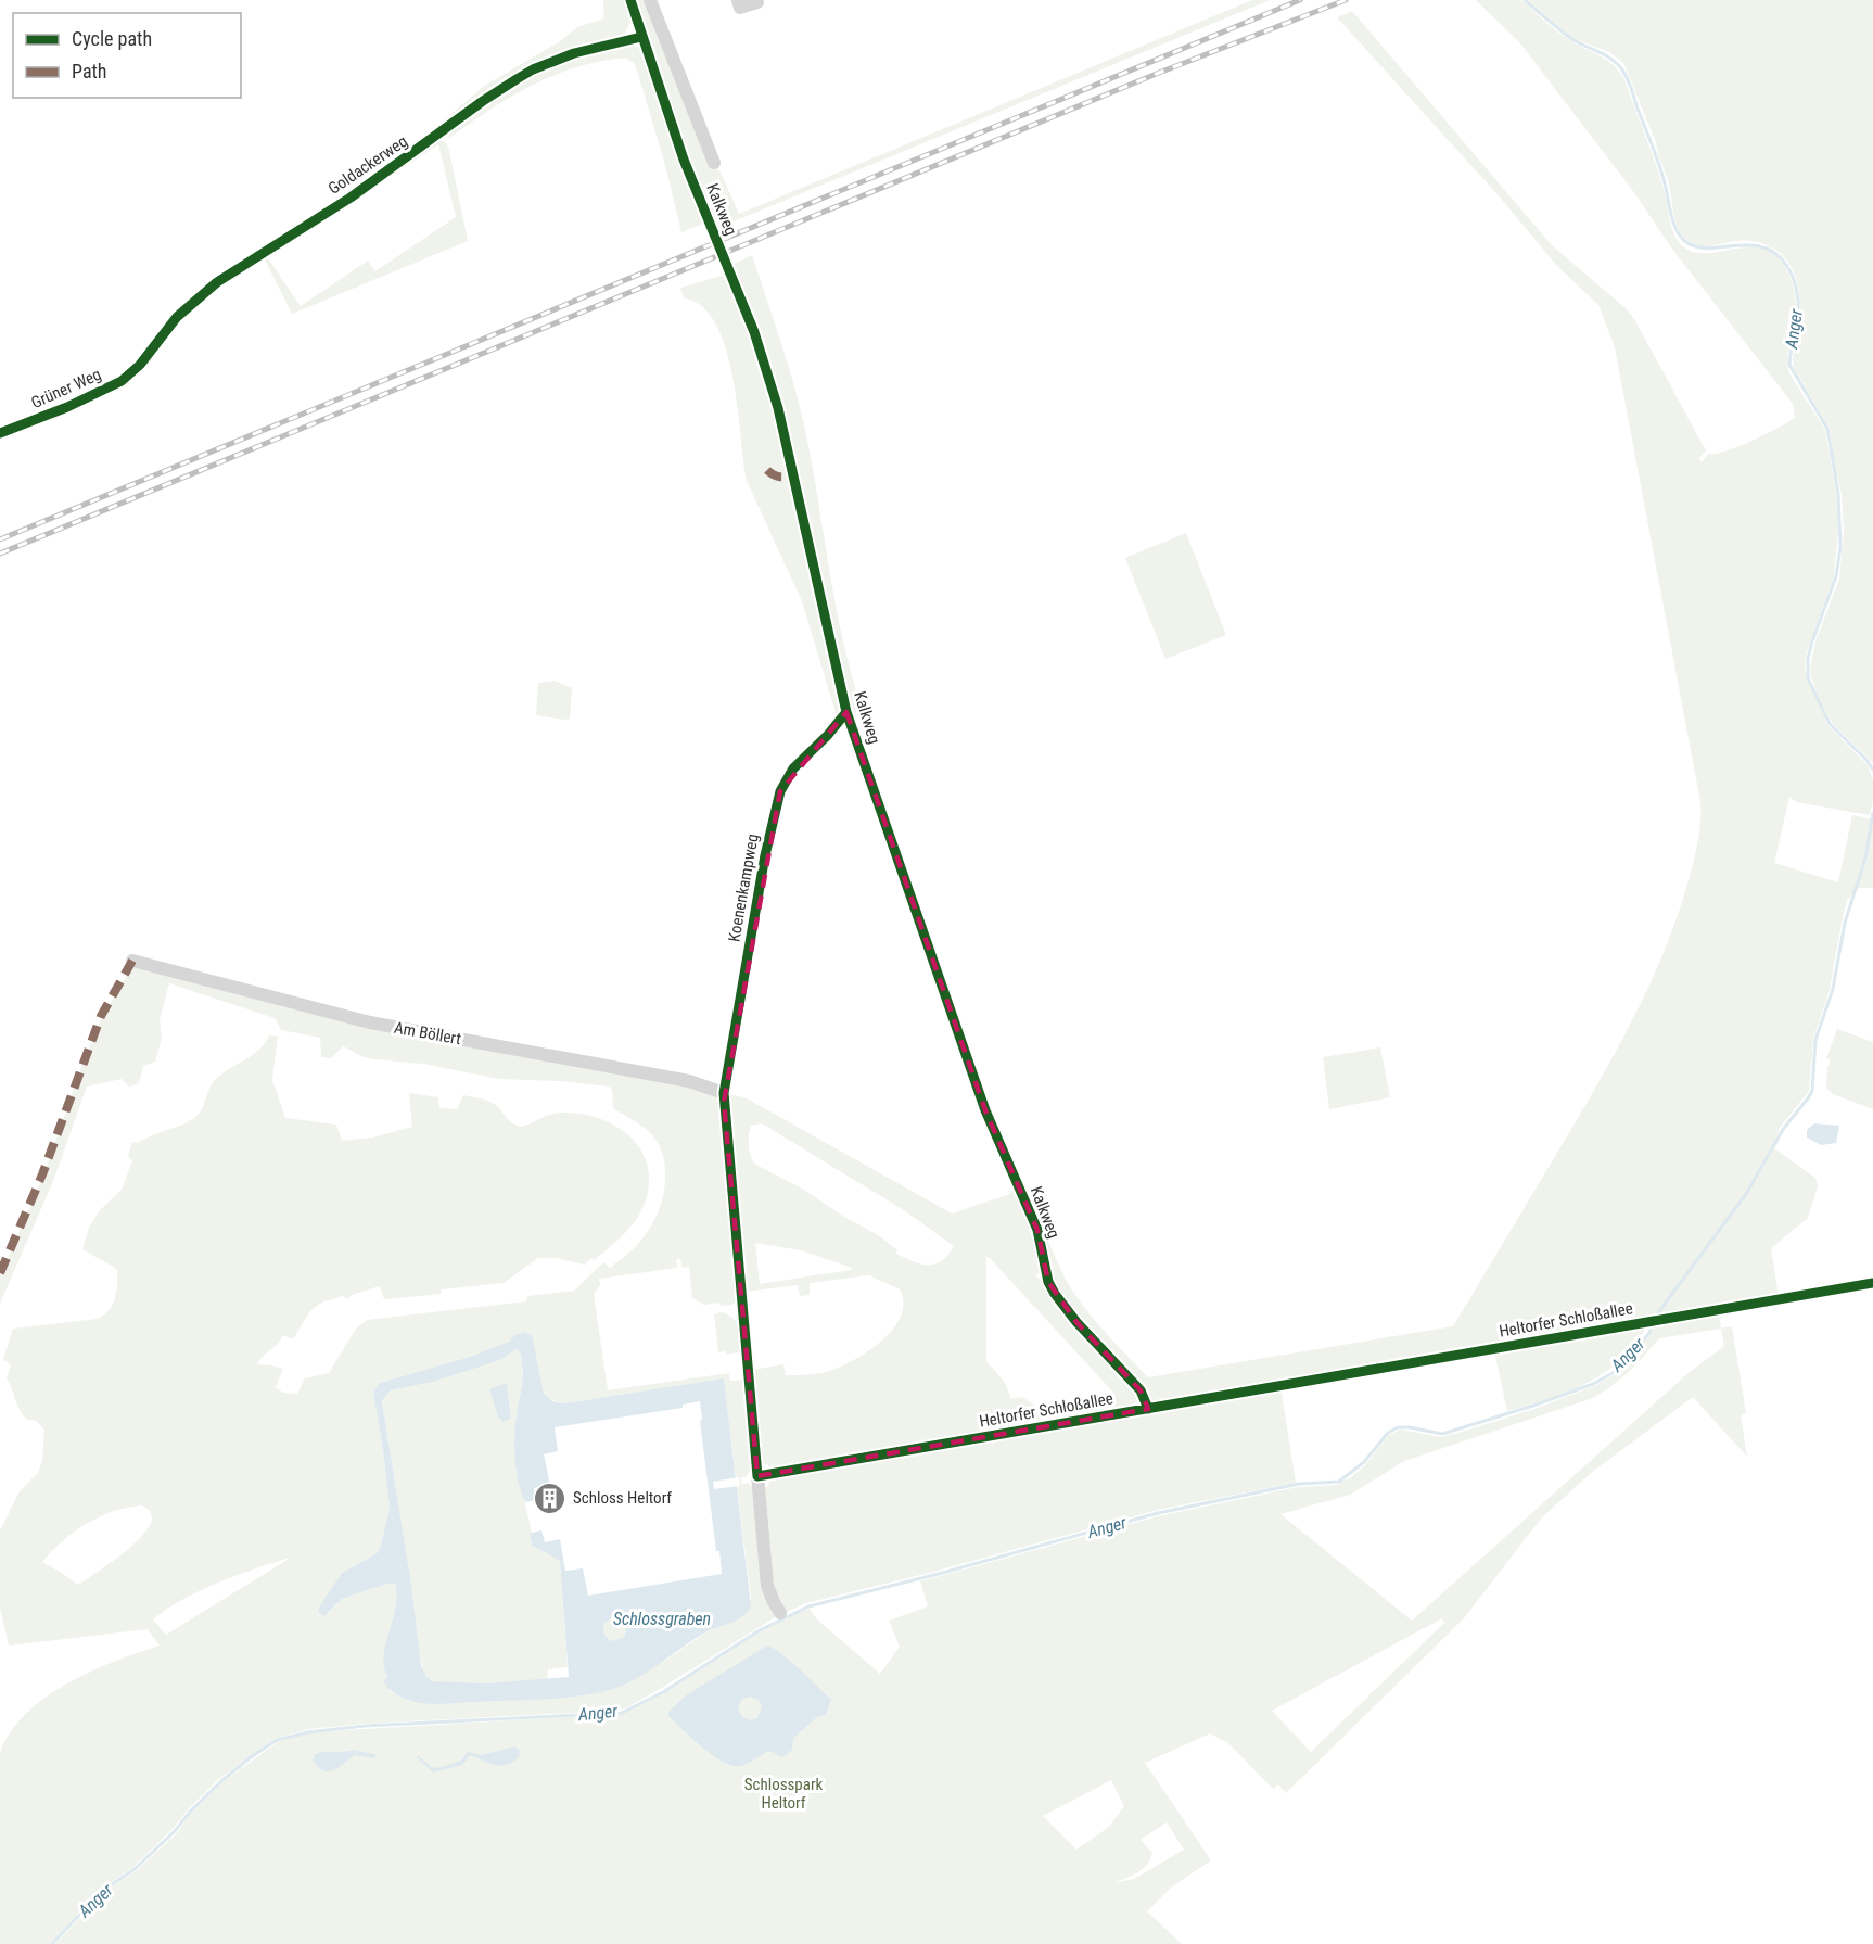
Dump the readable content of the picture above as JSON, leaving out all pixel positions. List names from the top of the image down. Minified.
{"streets":{"street":["Goldackerweg","Kalkweg","Grüner Weg","Koenenkampweg","Am Böllert","Heltorfer Schloßallee"]},"crossings":[["Goldackerweg","Kalkweg"],["Goldackerweg","Grüner Weg"],["Kalkweg","Koenenkampweg"],["Kalkweg","Heltorfer Schloßallee"],["Koenenkampweg","Am Böllert"]],"water":["Anger","Schlossgraben"],"parks":["Schlosspark Heltorf"],"places":{"building":["Schloss Heltorf"]},"legend":["Cycle path","Path"]}
